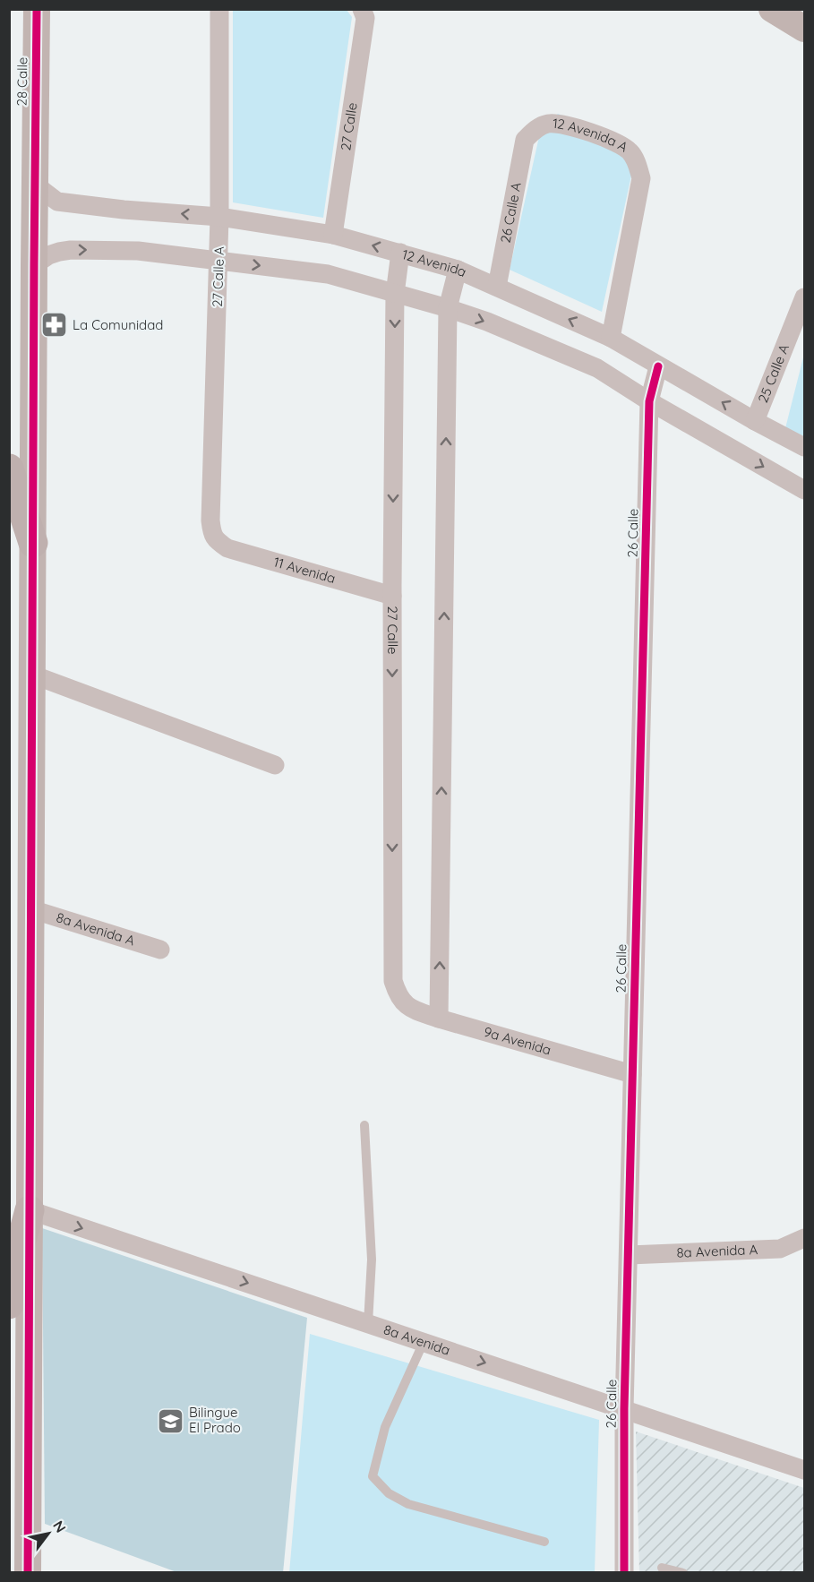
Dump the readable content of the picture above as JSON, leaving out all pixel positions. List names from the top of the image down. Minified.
{"streets":{"street":["28 Calle","27 Calle","12 Avenida A","26 Calle A","12 Avenida","27 Calle A","25 Calle A","26 Calle","11 Avenida","8a Avenida A","9a Avenida","8a Avenida"]},"crossings":[["28 Calle","12 Avenida"],["28 Calle","8a Avenida A"],["28 Calle","8a Avenida"],["27 Calle","12 Avenida"],["27 Calle","11 Avenida"],["27 Calle","9a Avenida"],["12 Avenida A","26 Calle A"],["12 Avenida A","12 Avenida"],["26 Calle A","12 Avenida"],["12 Avenida","27 Calle A"],["12 Avenida","25 Calle A"],["12 Avenida","26 Calle"],["27 Calle A","11 Avenida"],["26 Calle","8a Avenida A"],["26 Calle","9a Avenida"],["26 Calle","8a Avenida"]],"one_way":["8a Avenida"],"places":{"pharmacy":["La Comunidad"],"school or university":["Bilingue El Prado"]},"north":"top right"}
